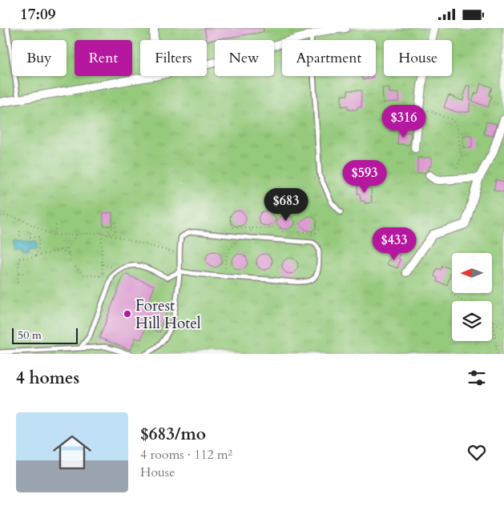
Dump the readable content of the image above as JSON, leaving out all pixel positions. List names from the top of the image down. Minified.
{"places":["Forest Hill Hotel"],"scale_bar":"50 m","north":"left","page":{"status":"17:09","chip":["Buy","Rent","Filters","New","Apartment","House"],"price":["$316","$593","$683","$433"],"scale":"50 m","heading":"4 homes","list":[{"name":"$683/mo","note":"4 rooms · 112 m² · House"}]}}
